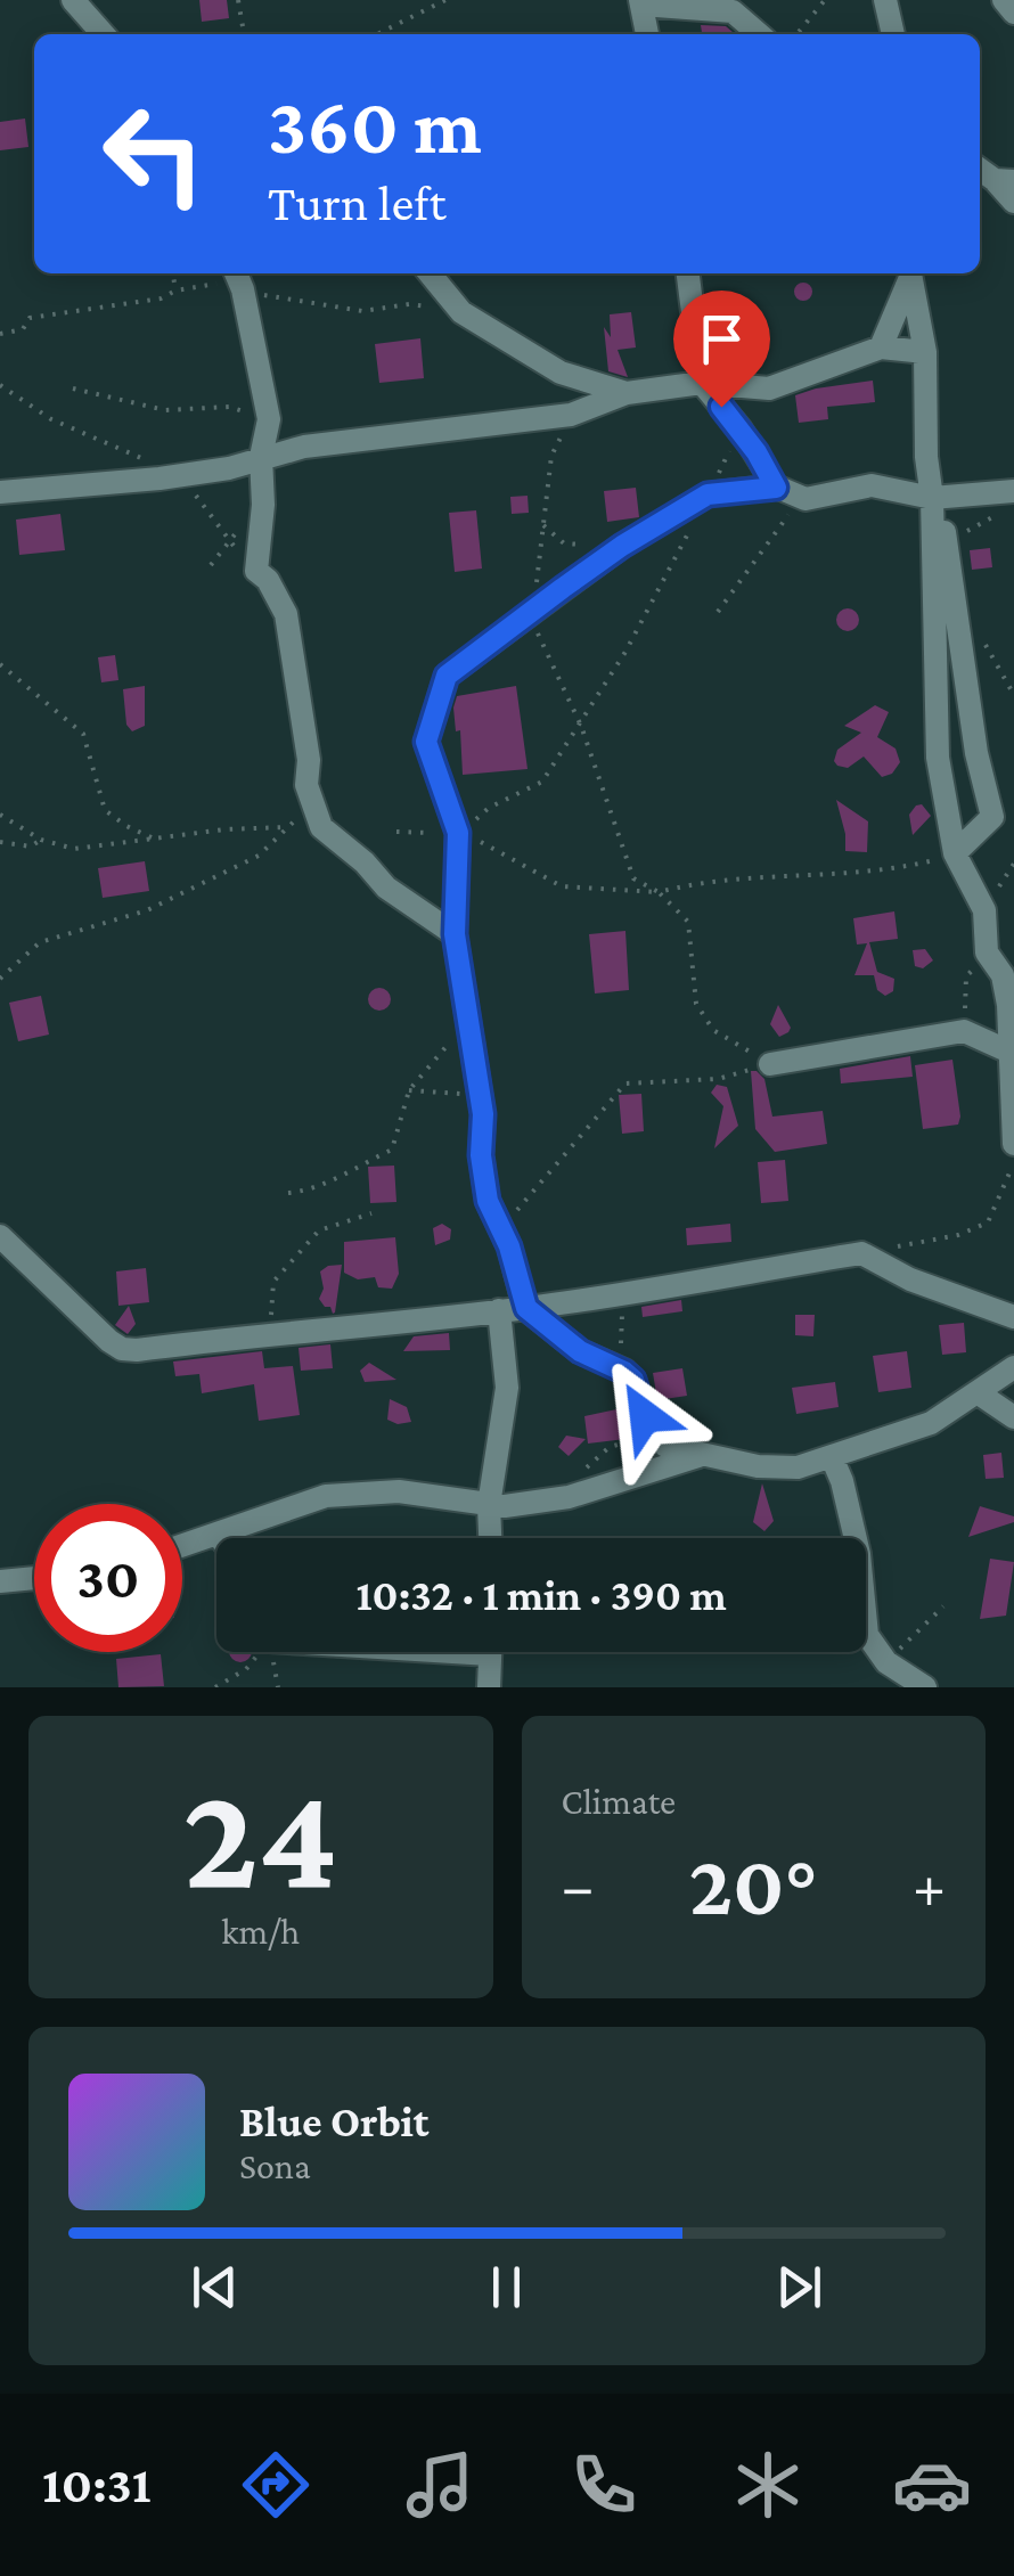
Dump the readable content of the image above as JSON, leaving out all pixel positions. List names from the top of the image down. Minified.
{"page":{"turn":["360 m","Turn left"],"limit":"30","trip":"10:32 · 1 min · 390 m","tile":[["24","km/h"],"Climate"],"heat":["−","20°","+"],"song":["Blue Orbit","Sona"],"tabs":"10:31"}}
